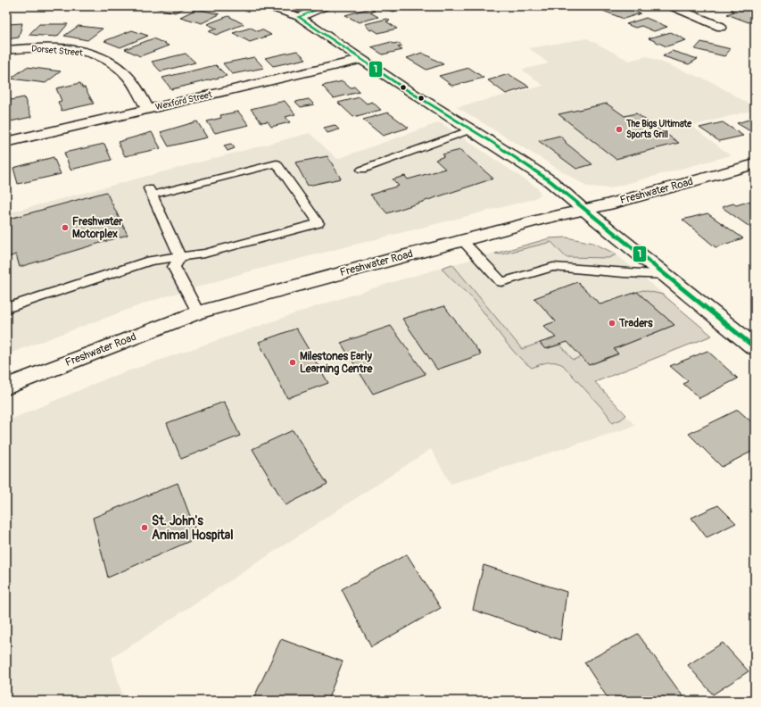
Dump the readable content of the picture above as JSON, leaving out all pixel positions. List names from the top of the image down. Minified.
{"streets":{"street":["Dorset Street","Wexford Street","Freshwater Road"]},"crossings":[["Dorset Street","Wexford Street"]],"places":["The Bigs Ultimate Sports Grill","Freshwater Motorplex","Traders","Milestones Early Learning Centre","St. John's Animal Hospital"],"lines":["transit line 1"]}
